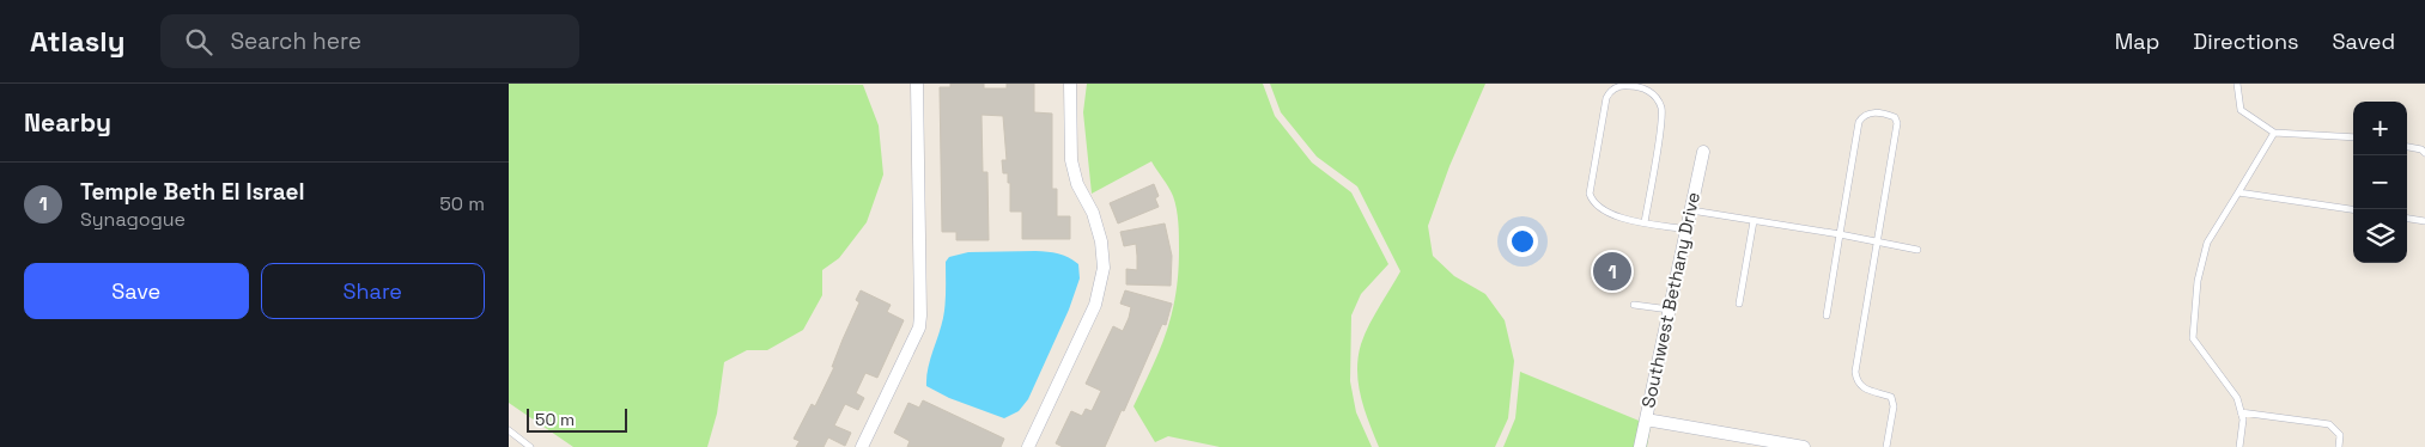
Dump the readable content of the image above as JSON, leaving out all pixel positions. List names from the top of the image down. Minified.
{"streets":{"street":["Southwest Bethany Drive"]},"scale_bar":"50 m","page":{"header":"Atlasly","search":"Search here","nav":["Map","Directions","Saved"],"heading":"Nearby","map_buttons":["+","−"],"list":[{"mark":"1","name":"Temple Beth El Israel","note":"Synagogue","value":"50 m"}],"buttons":["Save","Share"],"pins":"1","scale":"50 m"}}
